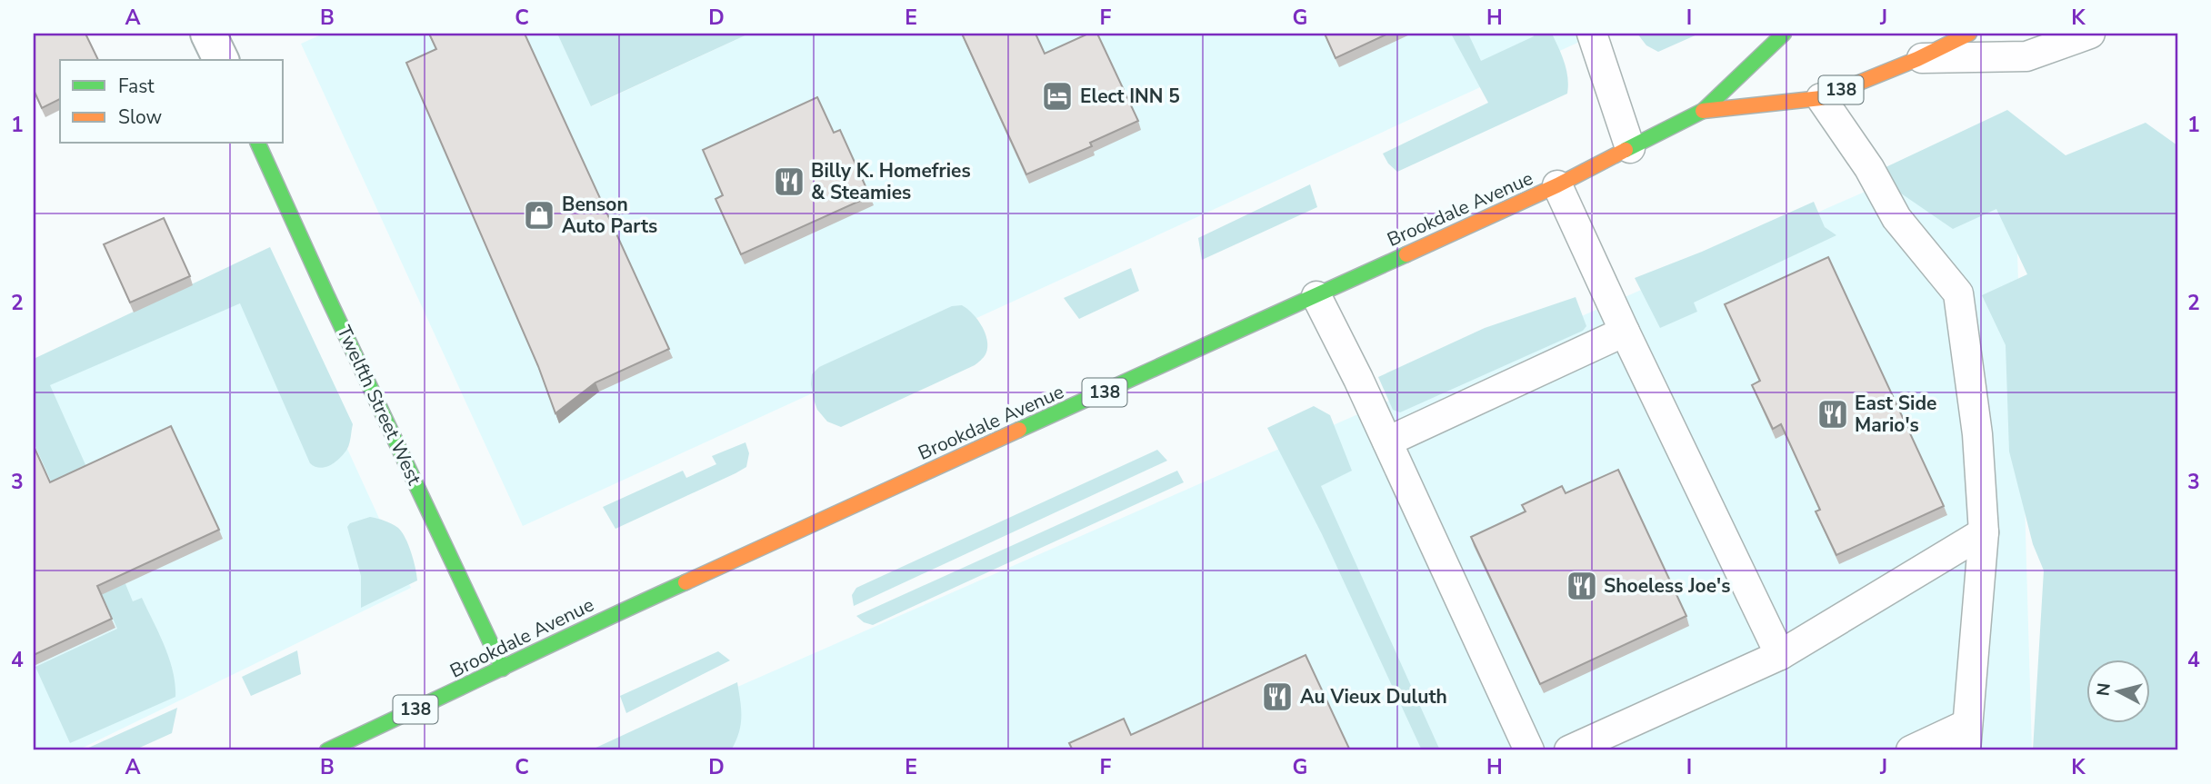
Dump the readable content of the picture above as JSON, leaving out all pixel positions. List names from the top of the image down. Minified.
{"streets":{"main road":["138","Brookdale Avenue","Twelfth Street West"]},"crossings":[["Brookdale Avenue","Twelfth Street West"]],"places":{"hotel":["Elect INN 5"],"restaurant":["Billy K. Homefries & Steamies","East Side Mario's","Shoeless Joe's","Au Vieux Duluth"],"shop":["Benson Auto Parts"]},"legend":["Fast","Slow"],"north":"left","grid":{"columns":["A","B","C","D","E","F","G","H","I","J","K"],"rows":["1","2","3","4"]}}
